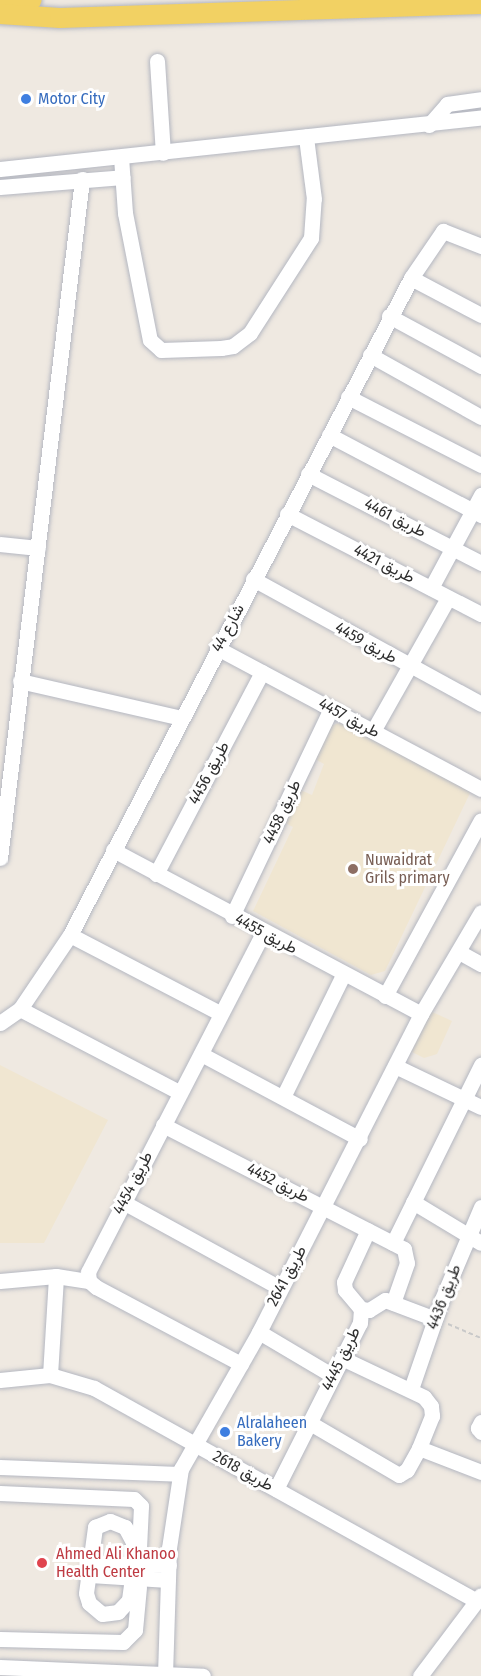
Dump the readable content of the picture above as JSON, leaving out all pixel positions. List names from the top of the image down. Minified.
{"streets":{"street":["طريق 4461","طريق 4421","شارع 44","طريق 4459","طريق 4457","طريق 4456","طريق 4458","طريق 4455","طريق 4454","طريق 4452","طريق 2641","طريق 4436","طريق 4445","طريق 2618"]},"crossings":[["طريق 4461","شارع 44"],["طريق 4421","شارع 44"],["شارع 44","طريق 4459"],["شارع 44","طريق 4457"],["شارع 44","طريق 4455"],["طريق 4457","طريق 4456"],["طريق 4457","طريق 4458"],["طريق 4456","طريق 4455"],["طريق 4458","طريق 4455"],["طريق 4455","طريق 4454"],["طريق 4455","طريق 2641"],["طريق 4454","طريق 4452"],["طريق 4452","طريق 2641"],["طريق 4452","طريق 4445"],["طريق 2641","طريق 2618"],["طريق 4445","طريق 2618"]],"places":["Motor City","Nuwaidrat Grils primary","Alralaheen Bakery","Ahmed Ali Khanoo Health Center"]}
